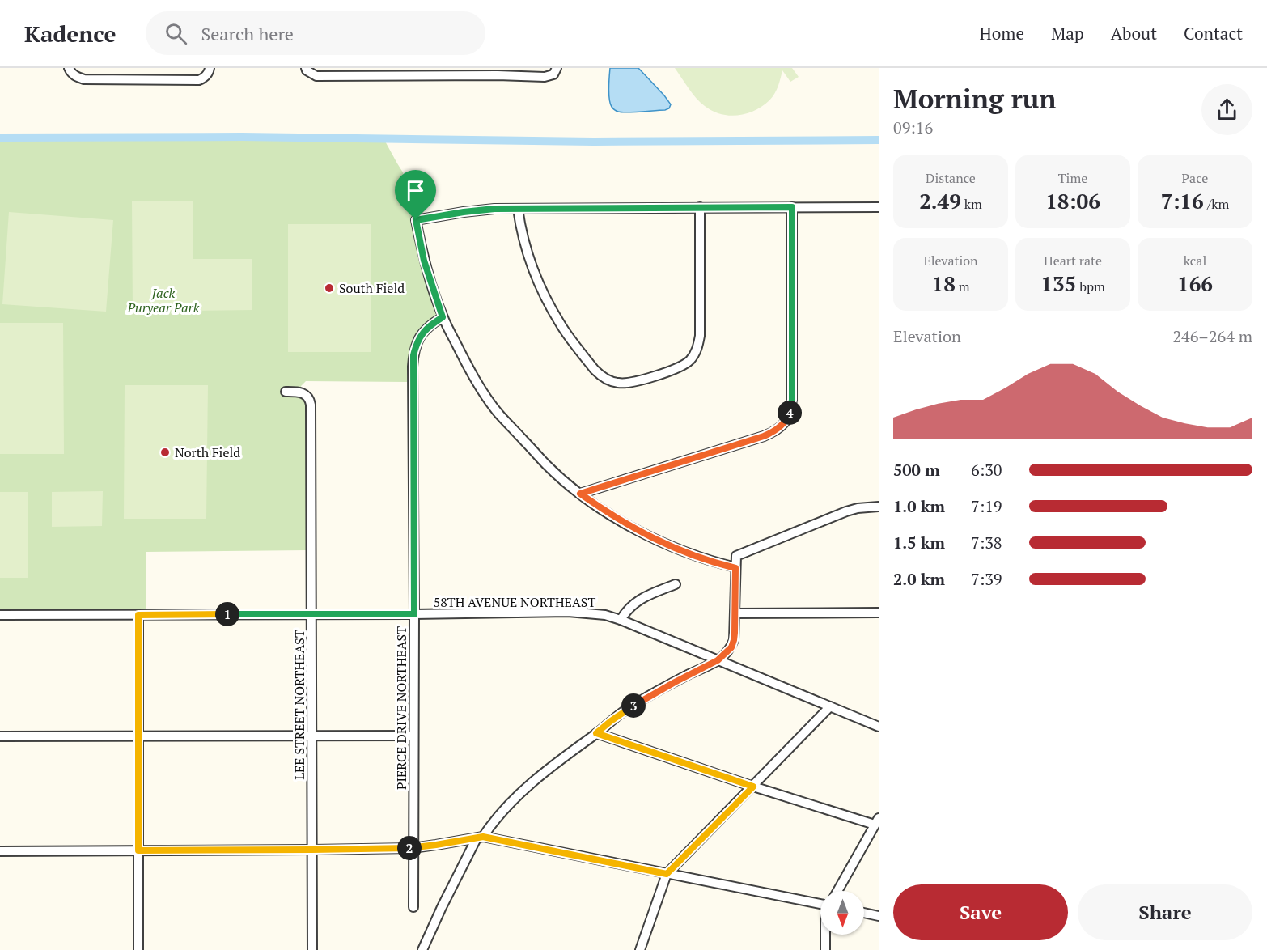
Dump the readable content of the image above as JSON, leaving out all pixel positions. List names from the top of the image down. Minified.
{"streets":{"street":["58TH AVENUE NORTHEAST","LEE STREET NORTHEAST","PIERCE DRIVE NORTHEAST"]},"crossings":[["58TH AVENUE NORTHEAST","LEE STREET NORTHEAST"],["58TH AVENUE NORTHEAST","PIERCE DRIVE NORTHEAST"]],"parks":["Jack Puryear Park"],"places":["South Field","North Field"],"north":"bottom","page":{"header":"Kadence","search":"Search here","nav":["Home","Map","About","Contact"],"heading":["Morning run","09:16"],"stats":[["Distance","2.49 km"],["Time","18:06"],["Pace","7:16 /km"],["Elevation","18 m"],["Heart rate","135 bpm"],["kcal","166"]],"chart":["Elevation","246–264 m"],"pins":["4","1","3","2"],"list":[{"name":"500 m","note":"6:30"},{"name":"1.0 km","note":"7:19"},{"name":"1.5 km","note":"7:38"},{"name":"2.0 km","note":"7:39"}],"buttons":["Save","Share"]}}
